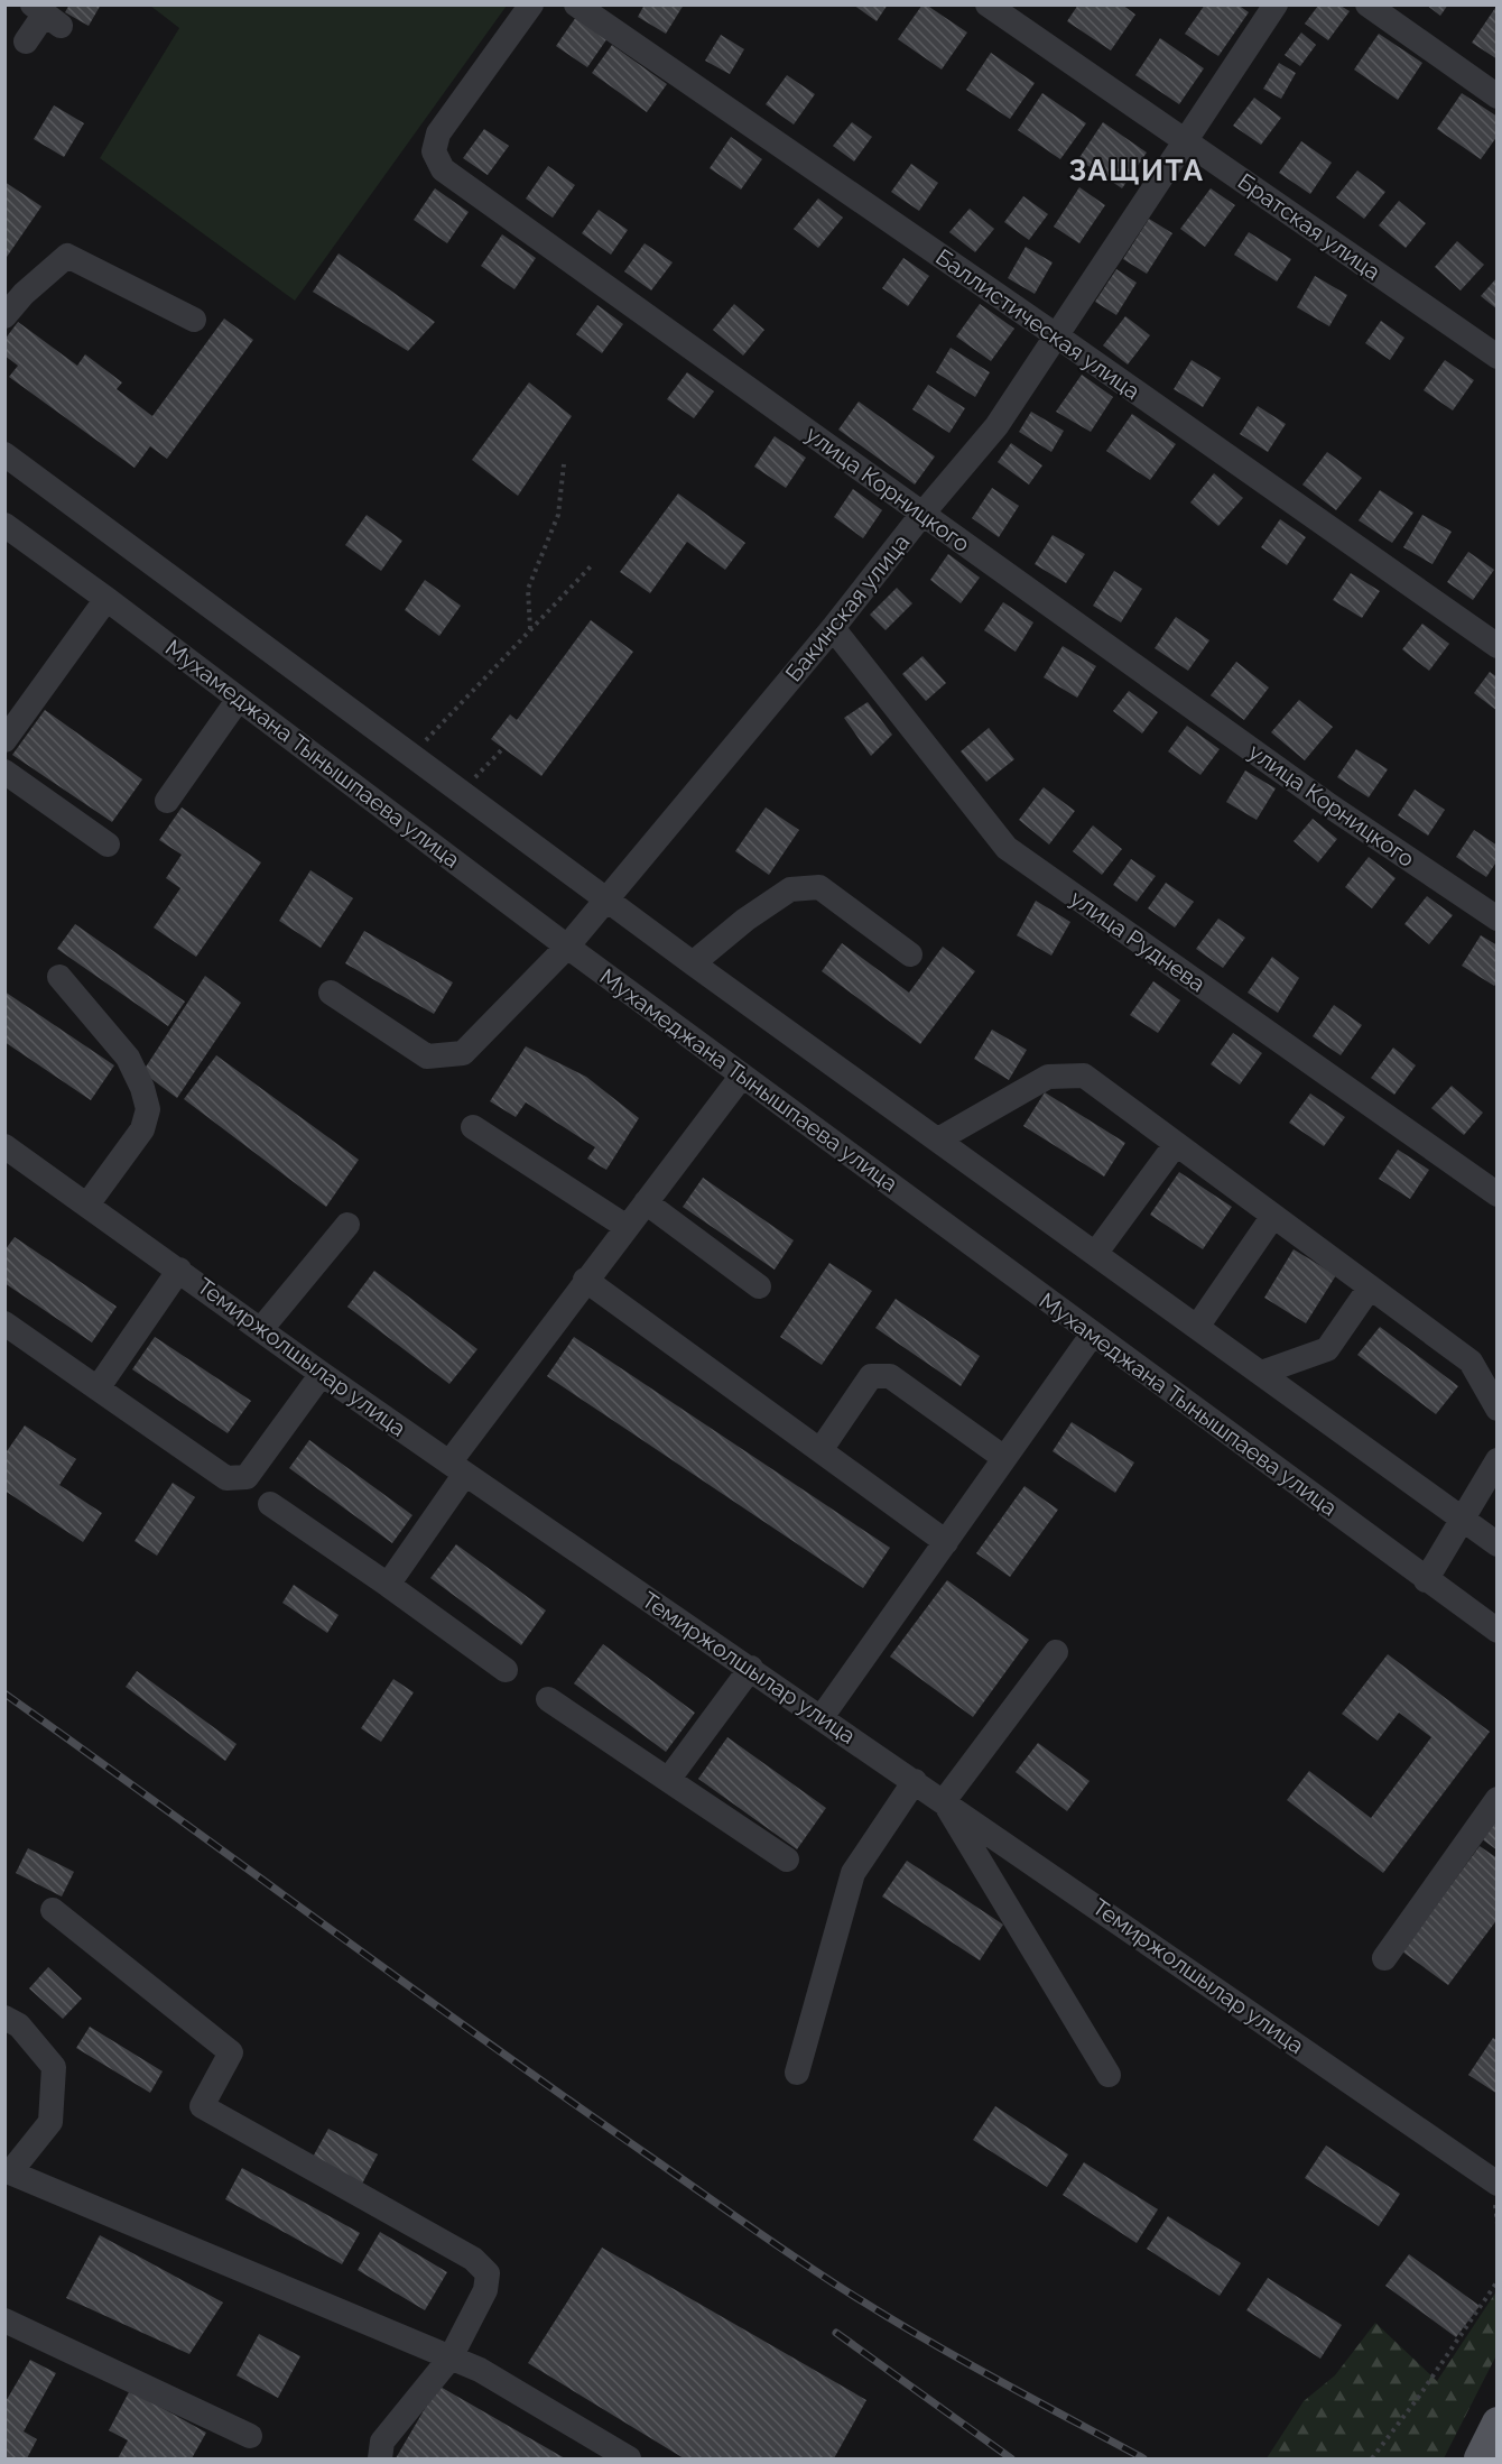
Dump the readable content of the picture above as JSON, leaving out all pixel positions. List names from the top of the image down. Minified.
{"streets":{"street":["Братская улица","Баллистическая улица","улица Корницкого","Бакинская улица","Мухамеджана Тынышпаева улица","улица Руднева","Темиржолшылар улица"]},"crossings":[["Братская улица","Бакинская улица"],["Баллистическая улица","Бакинская улица"],["улица Корницкого","Бакинская улица"],["Бакинская улица","Мухамеджана Тынышпаева улица"],["Бакинская улица","улица Руднева"]],"districts":["ЗАЩИТА"]}
